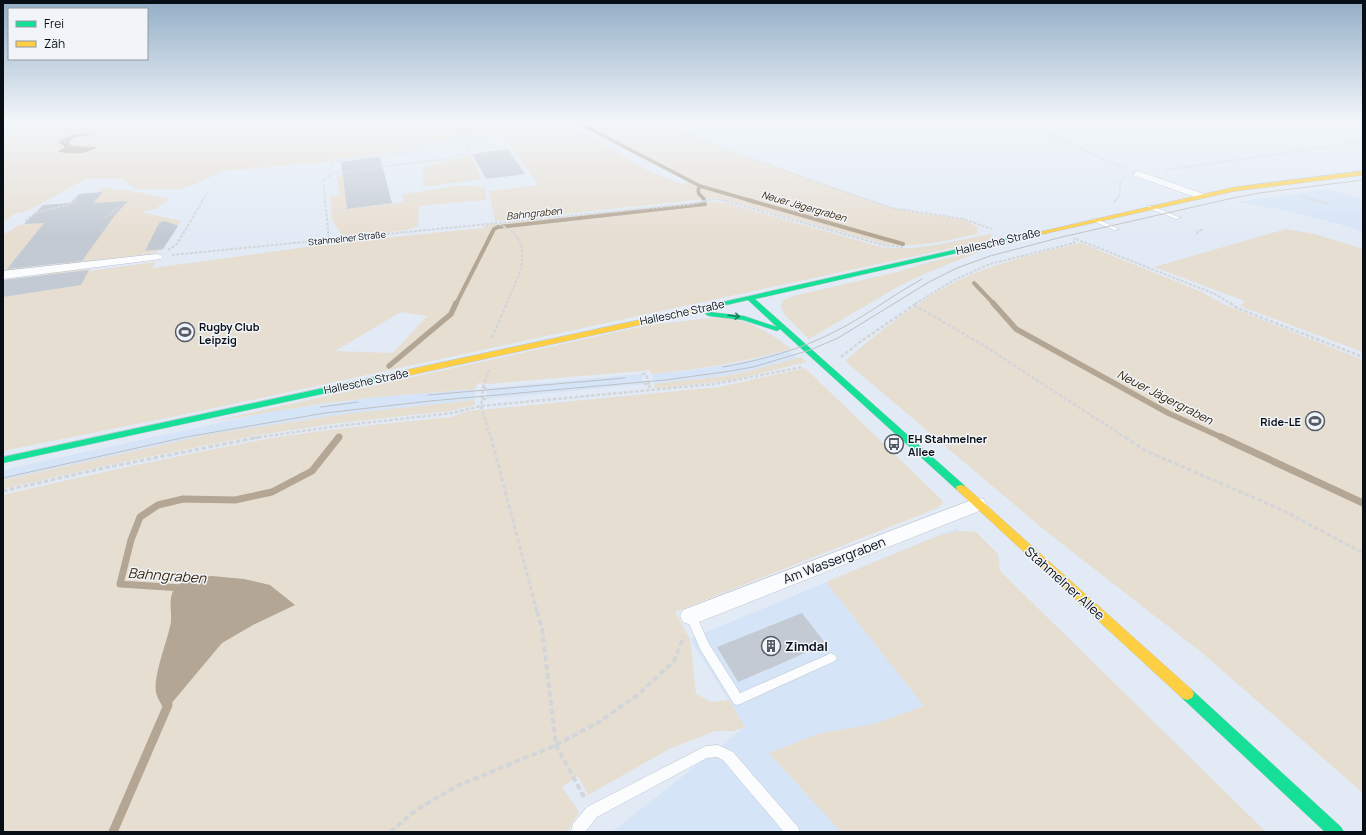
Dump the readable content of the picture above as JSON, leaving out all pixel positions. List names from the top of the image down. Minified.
{"streets":{"street":["Hallesche Straße","Am Wassergraben","Stahmelner Allee"],"path":["Stahmelner Straße"]},"crossings":[["Hallesche Straße","Stahmelner Allee"],["Am Wassergraben","Stahmelner Allee"]],"water":["Neuer Jägergraben","Bahngraben"],"places":{"sports":["Rugby Club Leipzig","Ride-LE"],"bus stop":["EH Stahmelner Allee"],"building":["Zimdal"]},"legend":["Frei","Zäh"]}
